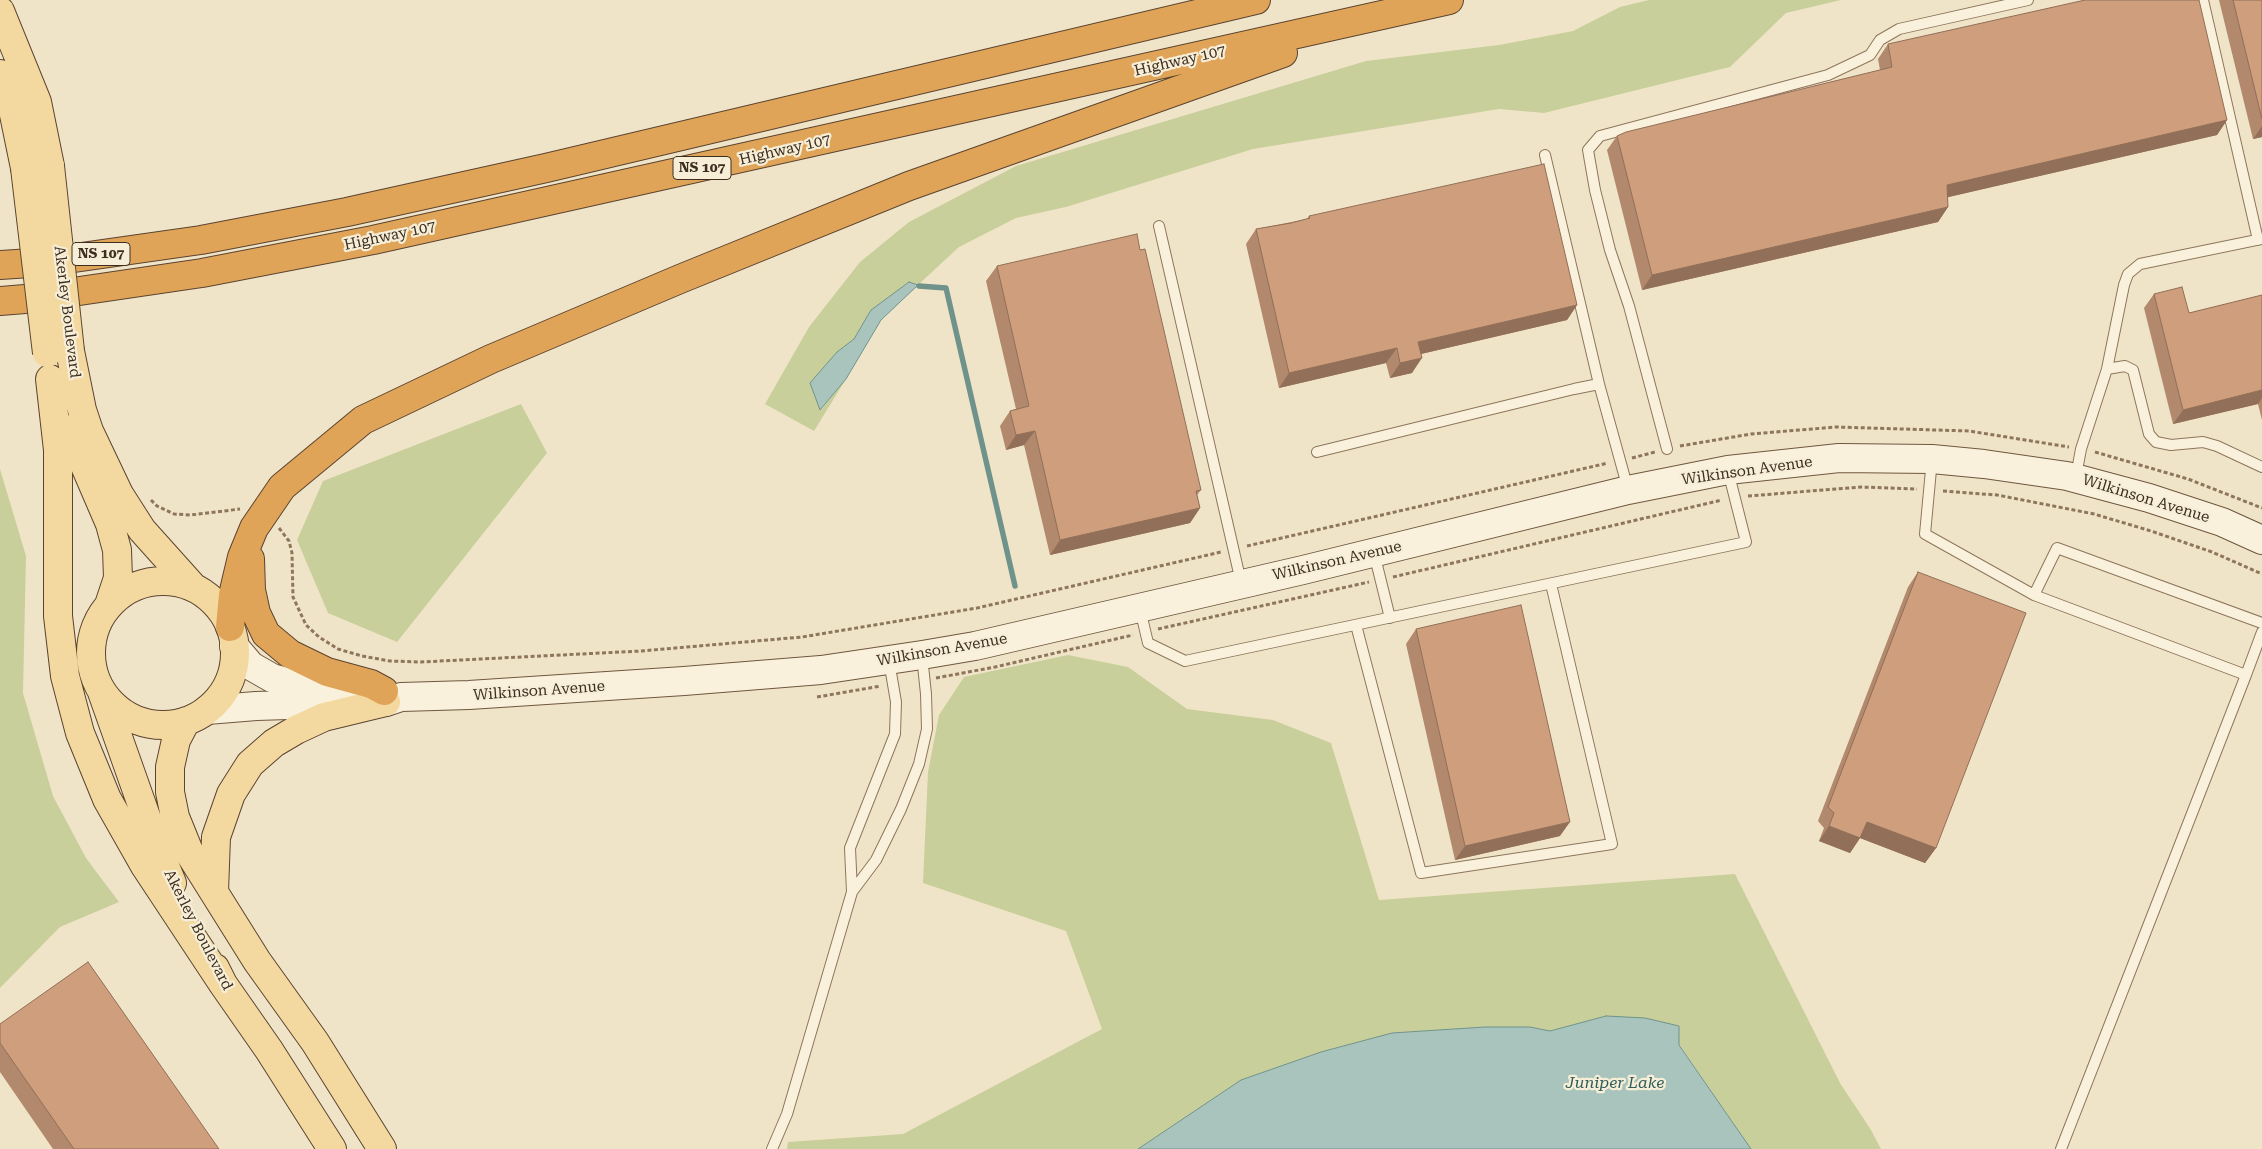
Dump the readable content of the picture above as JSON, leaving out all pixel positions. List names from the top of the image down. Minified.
{"streets":{"highway":["Highway 107","NS 107"],"main road":["Akerley Boulevard"],"street":["Wilkinson Avenue"]},"crossings":[["Akerley Boulevard","Wilkinson Avenue"]],"water":["Juniper Lake"]}
